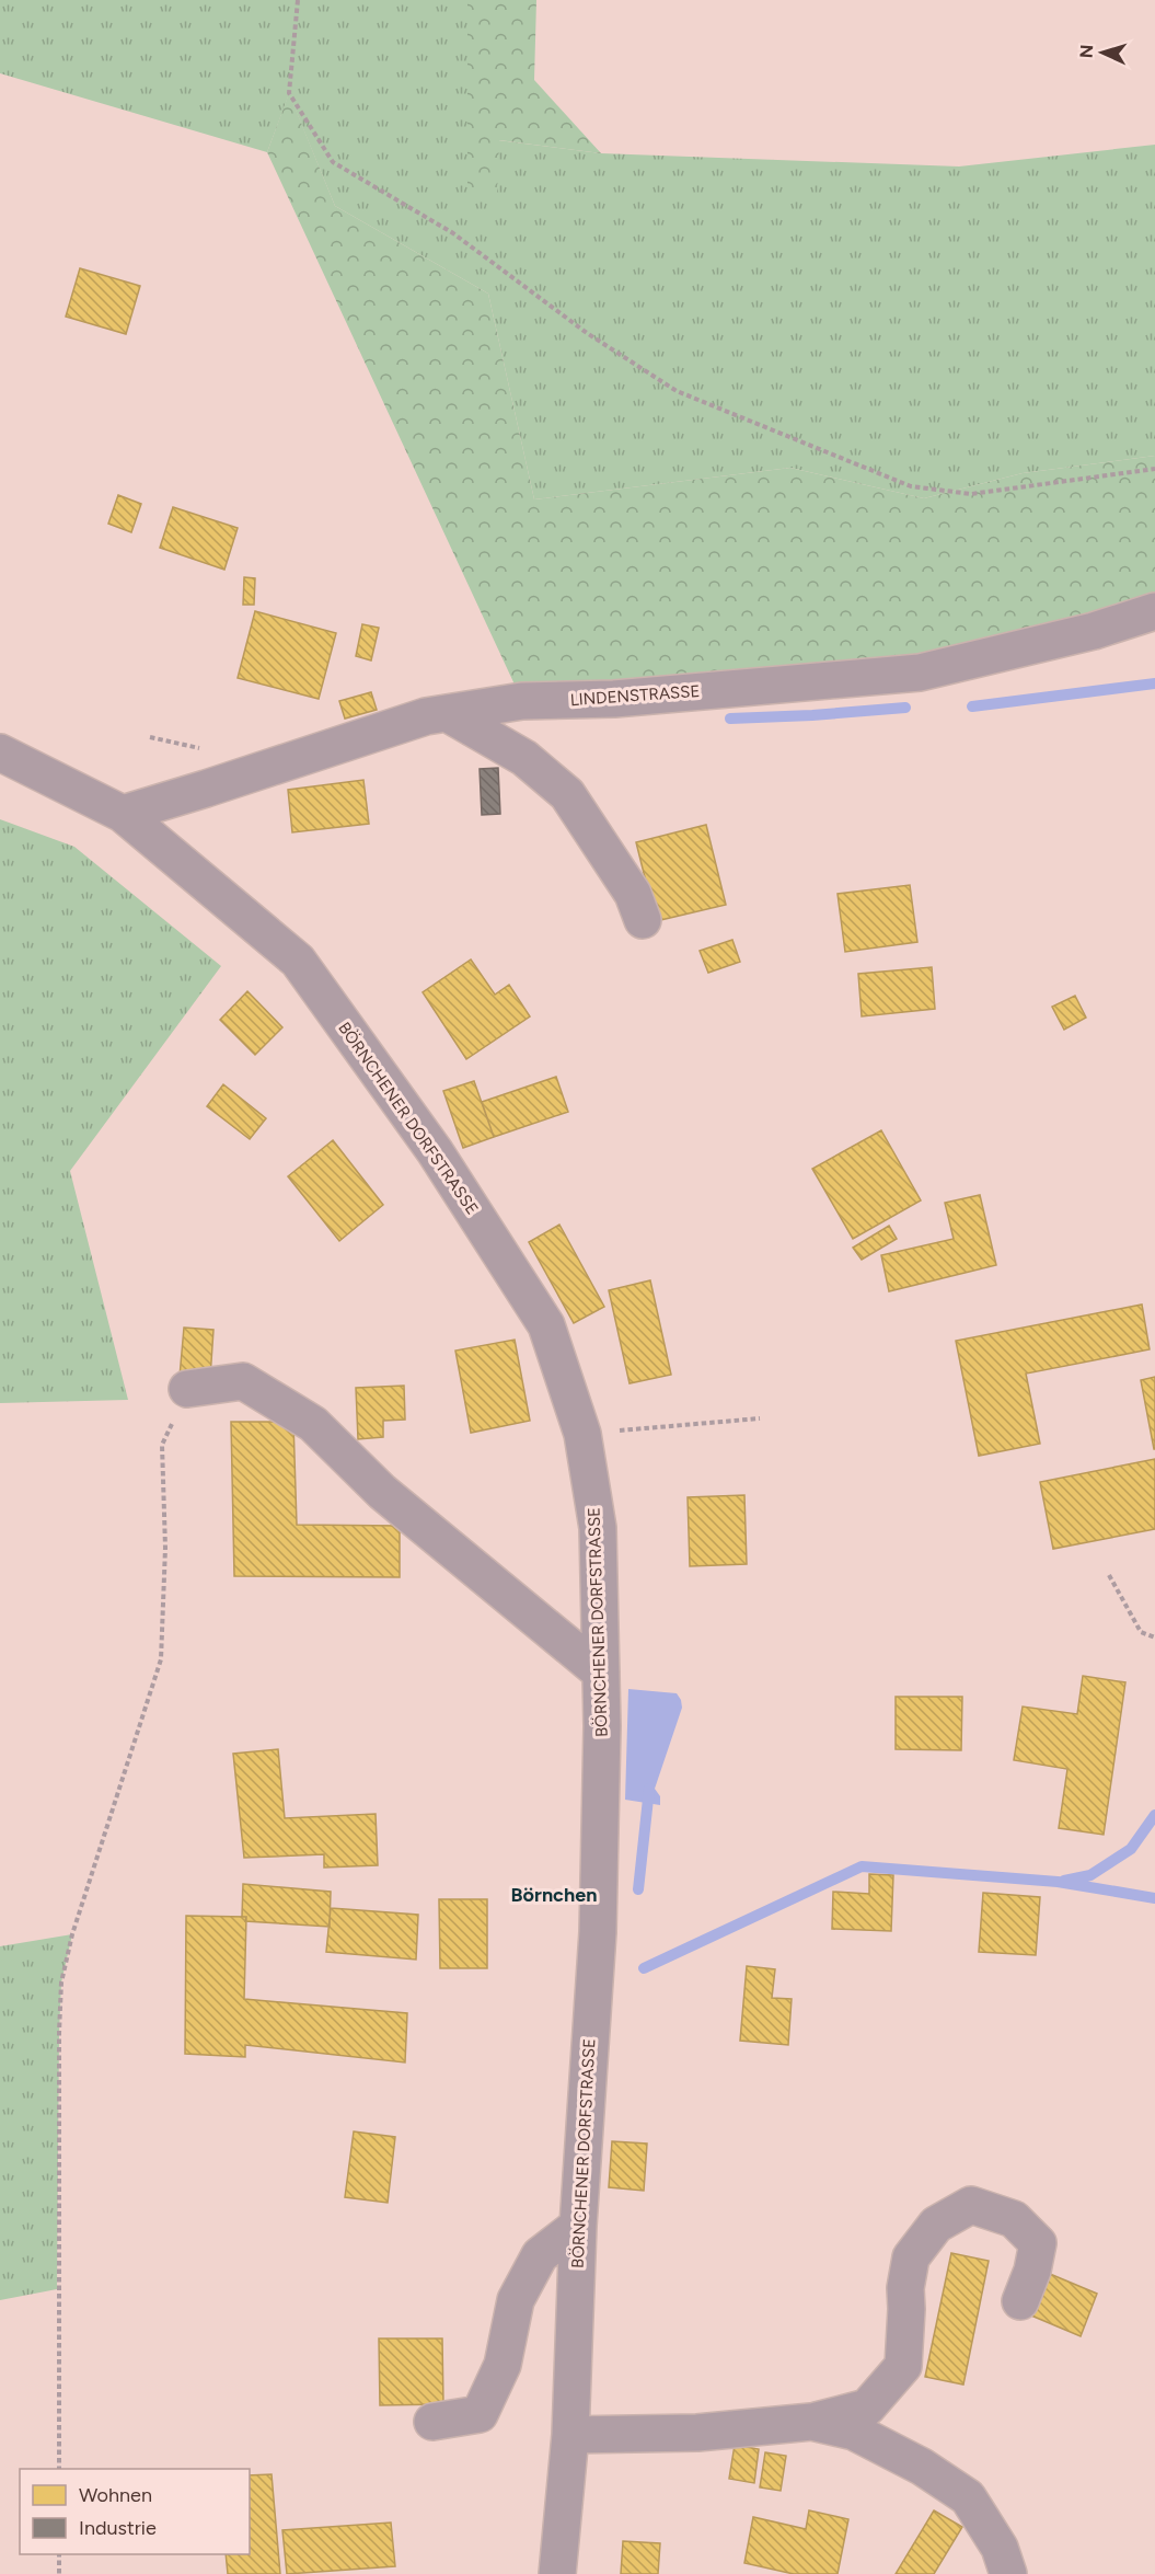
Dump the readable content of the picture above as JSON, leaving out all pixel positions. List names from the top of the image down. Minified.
{"streets":{"street":["LINDENSTRASSE","BÖRNCHENER DORFSTRASSE"]},"crossings":[["LINDENSTRASSE","BÖRNCHENER DORFSTRASSE"]],"districts":["Börnchen"],"legend":["Wohnen","Industrie"],"north":"left"}
